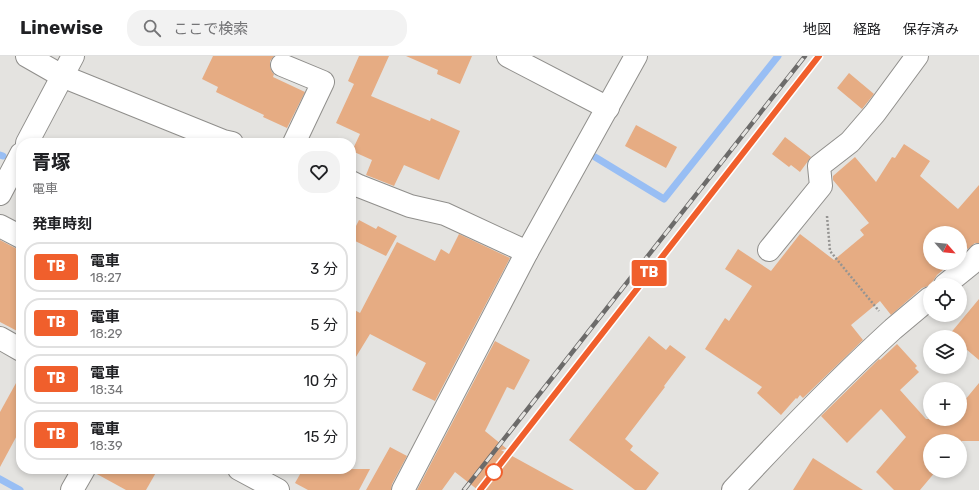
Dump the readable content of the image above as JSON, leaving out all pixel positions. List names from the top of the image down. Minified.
{"north":"bottom right","page":{"header":"Linewise","search":"ここで検索","nav":["地図","経路","保存済み"],"on_map":"TB","heading":[["青塚","電車"],"発車時刻"],"map_buttons":["+","−"],"list":[{"mark":"TB","name":"電車","note":"18:27","value":"3 分"},{"mark":"TB","name":"電車","note":"18:29","value":"5 分"},{"mark":"TB","name":"電車","note":"18:34","value":"10 分"},{"mark":"TB","name":"電車","note":"18:39","value":"15 分"}]}}
